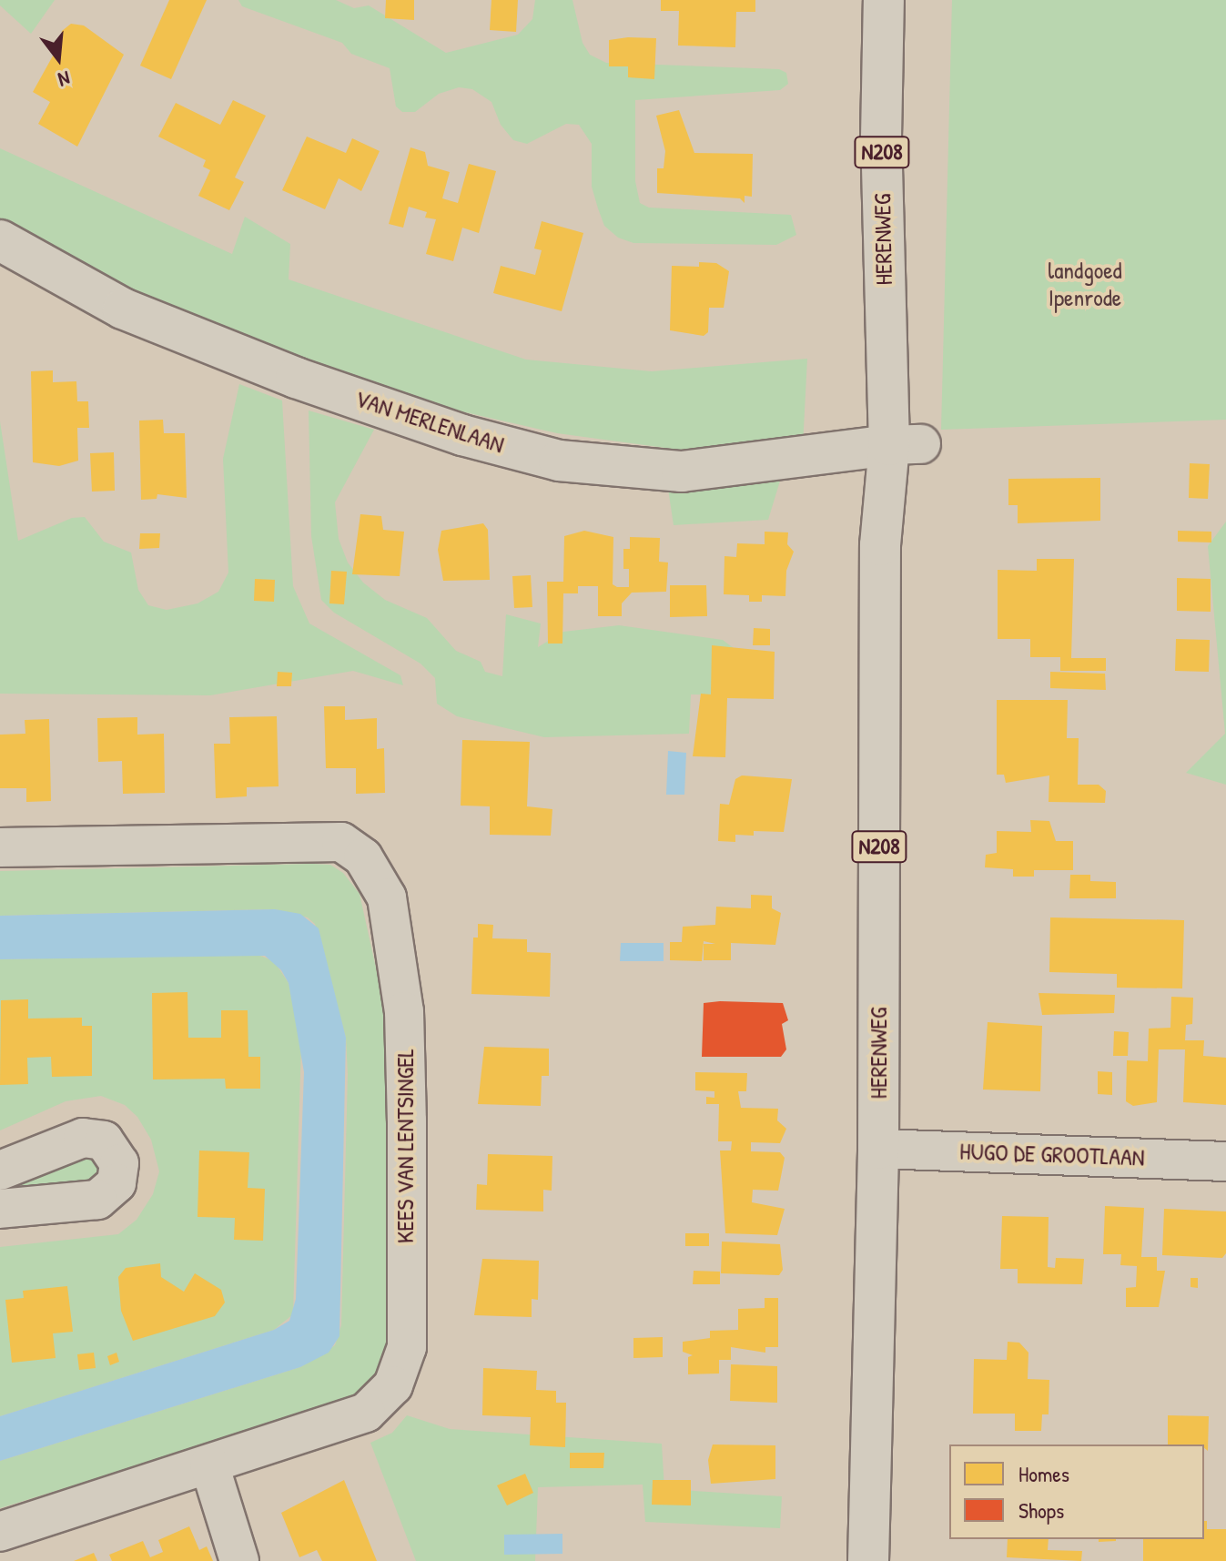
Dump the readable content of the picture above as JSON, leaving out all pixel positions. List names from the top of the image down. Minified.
{"streets":{"main road":["N208","HERENWEG","VAN MERLENLAAN"],"street":["KEES VAN LENTSINGEL","HUGO DE GROOTLAAN"]},"crossings":[["HERENWEG","VAN MERLENLAAN"],["HERENWEG","HUGO DE GROOTLAAN"]],"parks":["landgoed Ipenrode"],"legend":["Homes","Shops"],"north":"bottom"}
